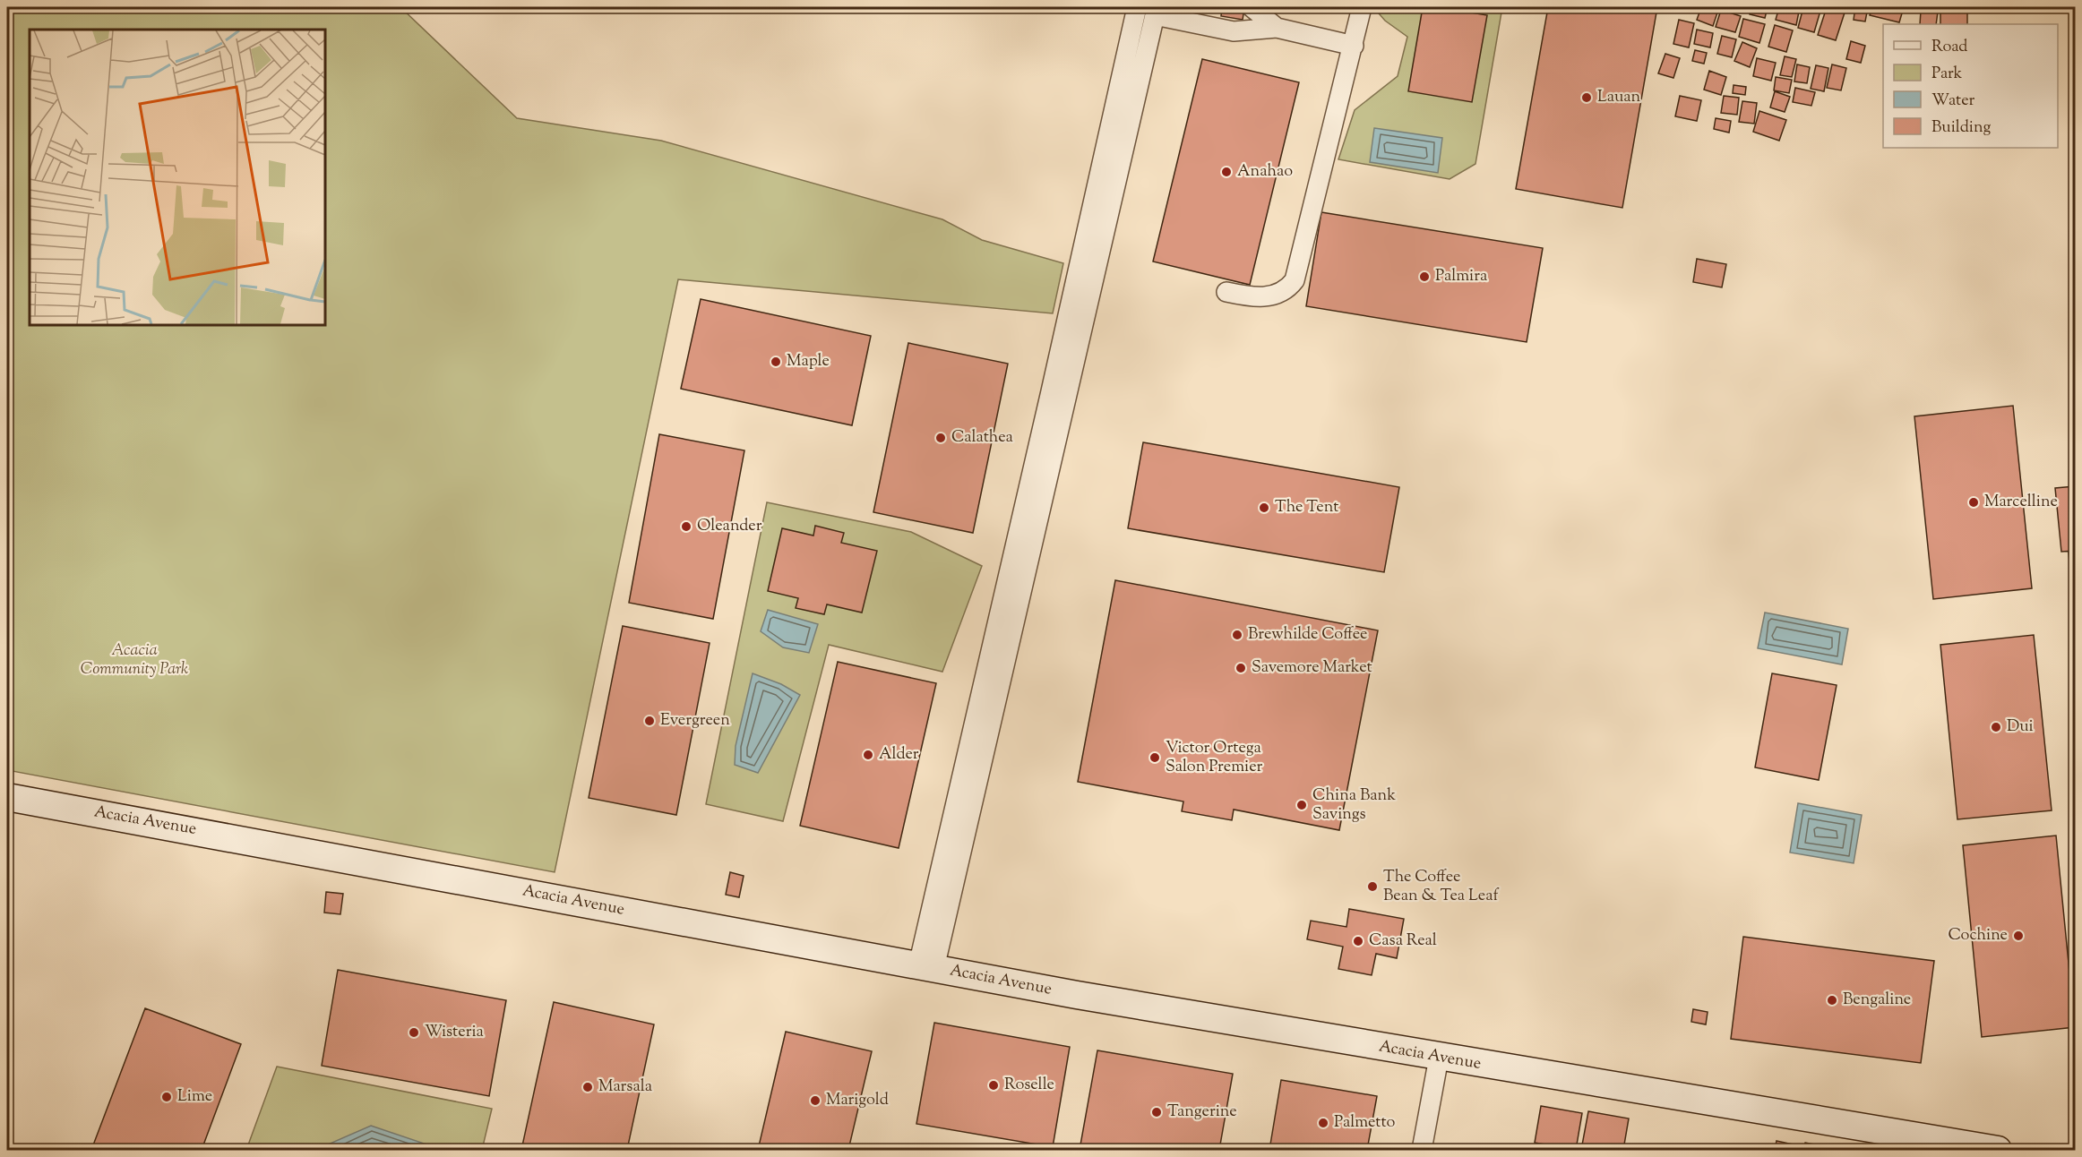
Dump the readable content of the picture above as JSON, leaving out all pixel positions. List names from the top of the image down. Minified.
{"streets":{"street":["Acacia Avenue"]},"parks":["Acacia Community Park"],"places":["Lauan","Anahao","Palmira","Maple","Calathea","Marcelline","The Tent","Oleander","Brewhilde Coffee","Savemore Market","Evergreen","Dui","Alder","Victor Ortega Salon Premier","China Bank Savings","The Coffee Bean & Tea Leaf","Cochine","Casa Real","Bengaline","Wisteria","Roselle","Marsala","Lime","Marigold","Tangerine","Palmetto"],"legend":["Road","Park","Water","Building"]}
